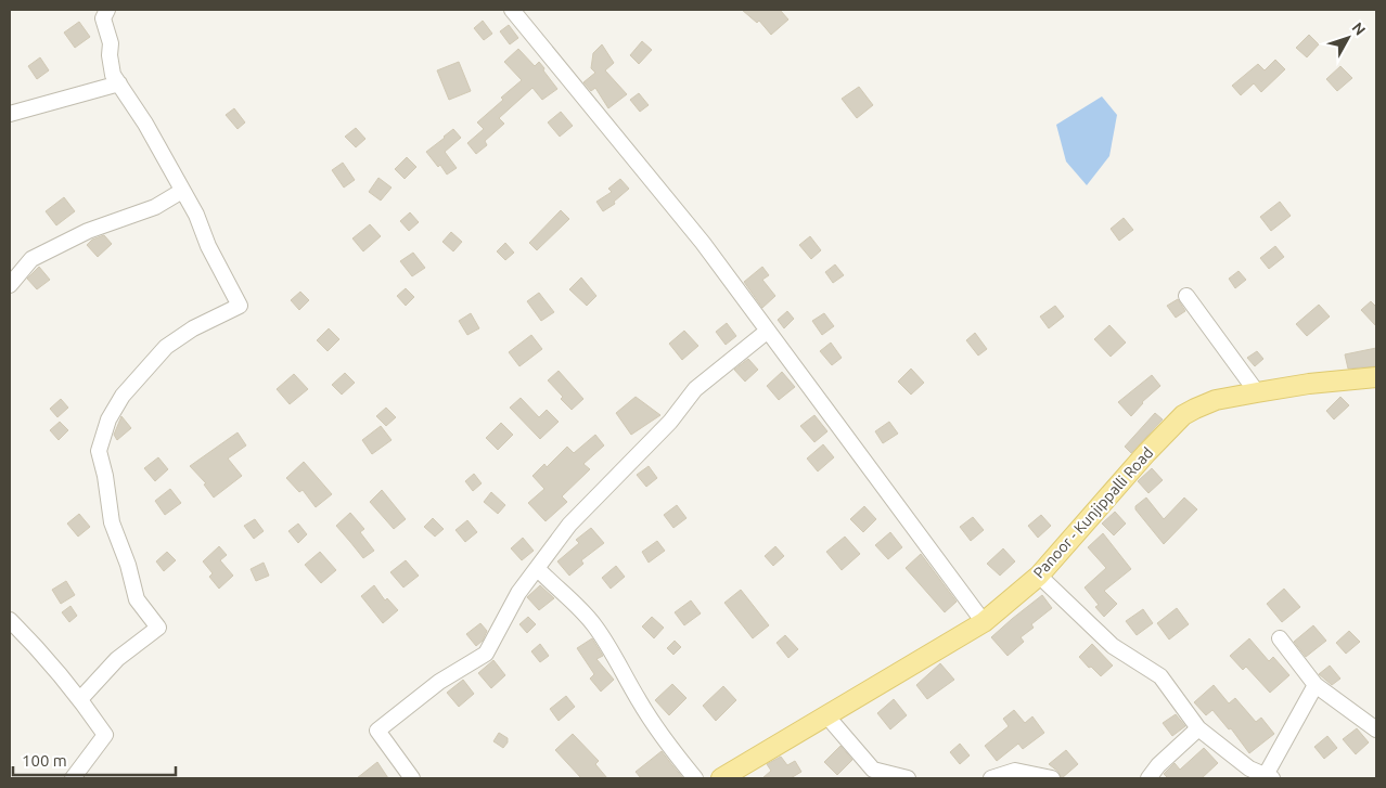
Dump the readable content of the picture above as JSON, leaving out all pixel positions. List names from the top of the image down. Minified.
{"streets":{"main road":["Panoor - Kunjippalli Road"]},"scale_bar":"100 m","north":"top right"}
